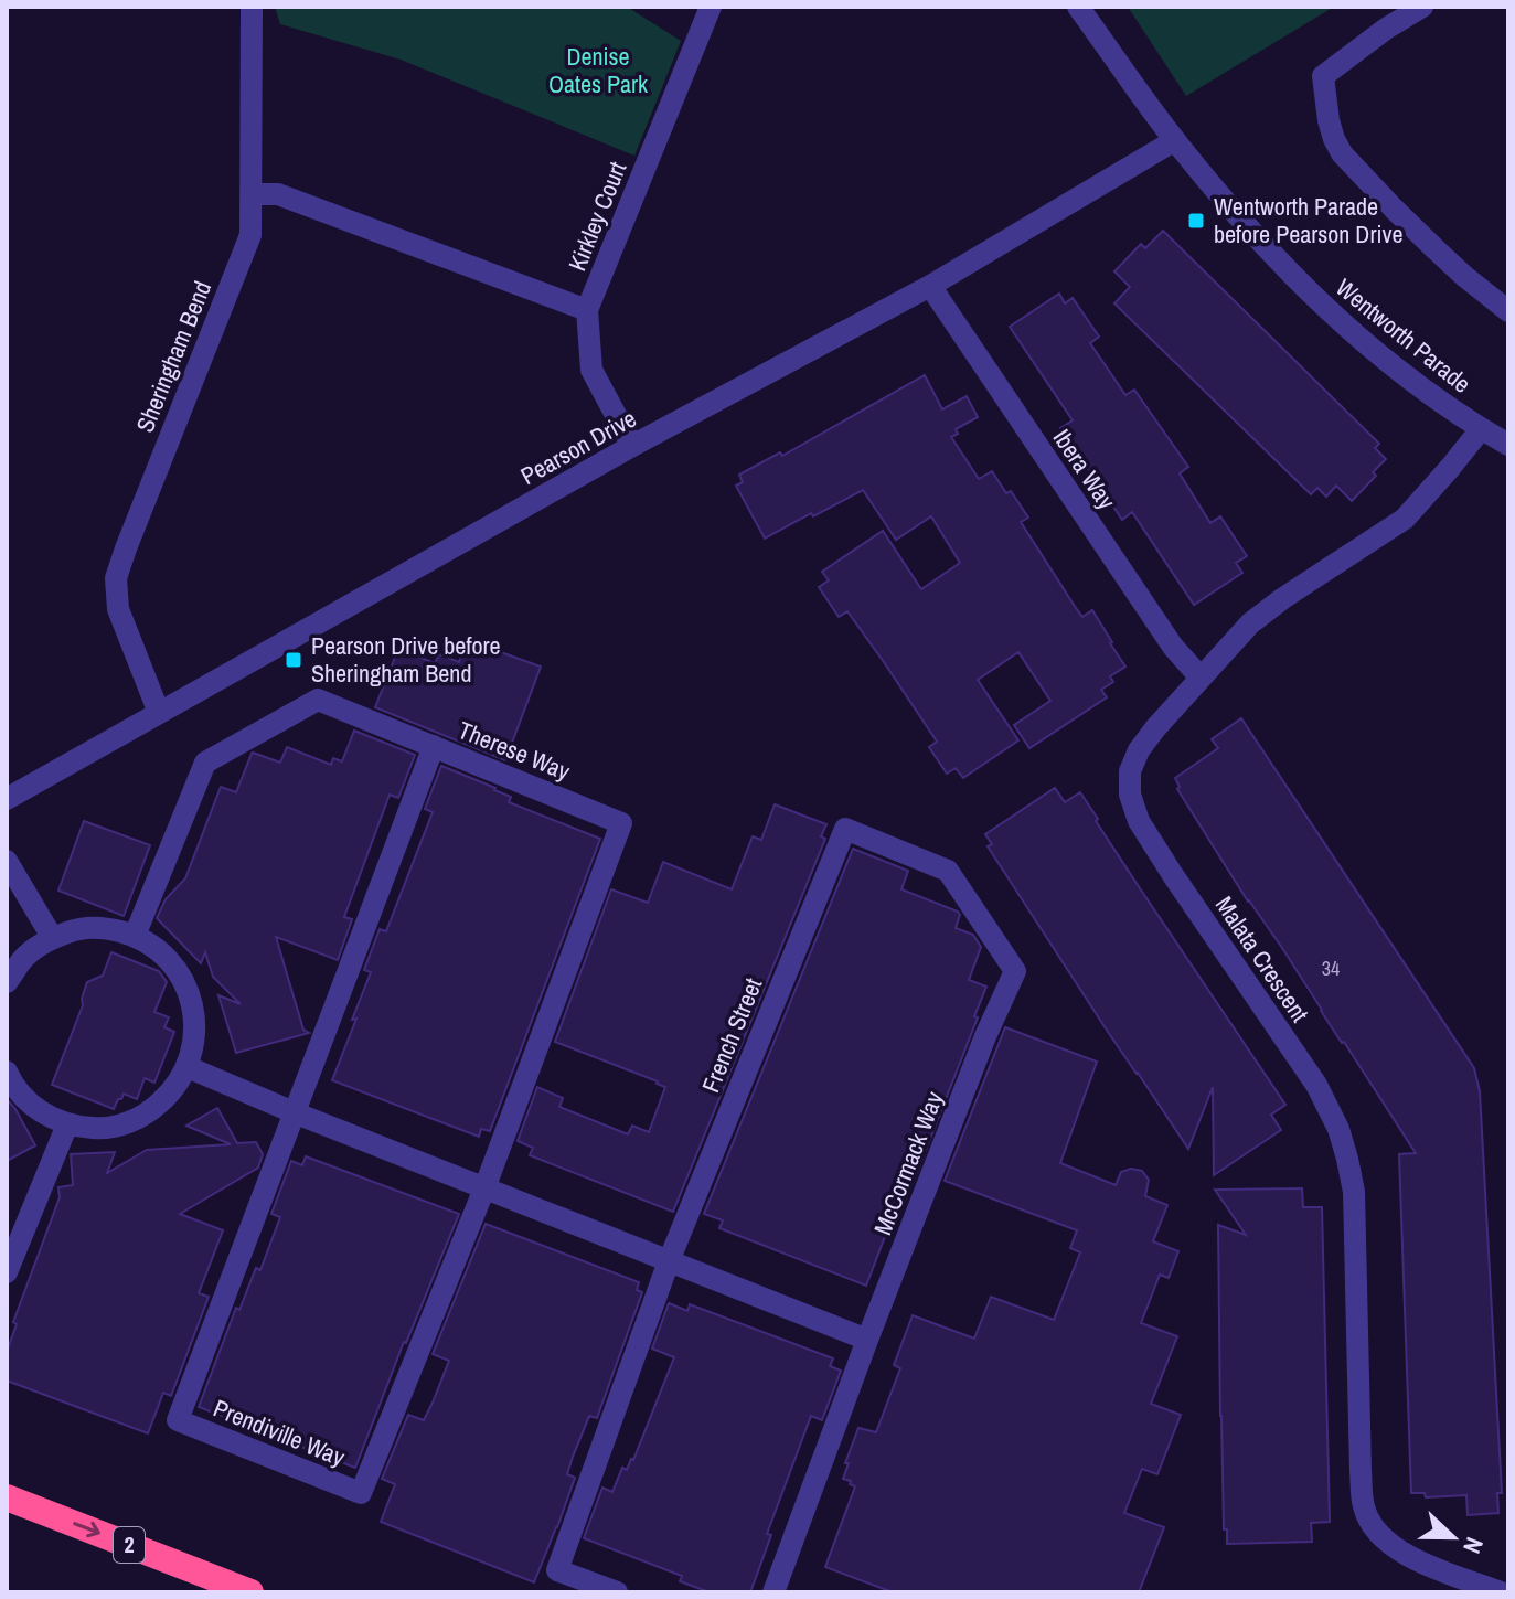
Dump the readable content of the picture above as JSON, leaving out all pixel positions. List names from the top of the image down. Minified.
{"streets":{"highway":["2"],"street":["Kirkley Court","Wentworth Parade","Sheringham Bend","Pearson Drive","Ibera Way","Therese Way","Malata Crescent","French Street","McCormack Way","Prendiville Way"]},"crossings":[["Kirkley Court","Pearson Drive"],["Wentworth Parade","Pearson Drive"],["Wentworth Parade","Malata Crescent"],["Sheringham Bend","Pearson Drive"],["Pearson Drive","Ibera Way"],["Ibera Way","Malata Crescent"],["Therese Way","Prendiville Way"],["French Street","McCormack Way"]],"parks":["Denise Oates Park"],"places":{"transit":["Wentworth Parade before Pearson Drive","Pearson Drive before Sheringham Bend"]},"house_numbers":["34"],"north":"right"}
